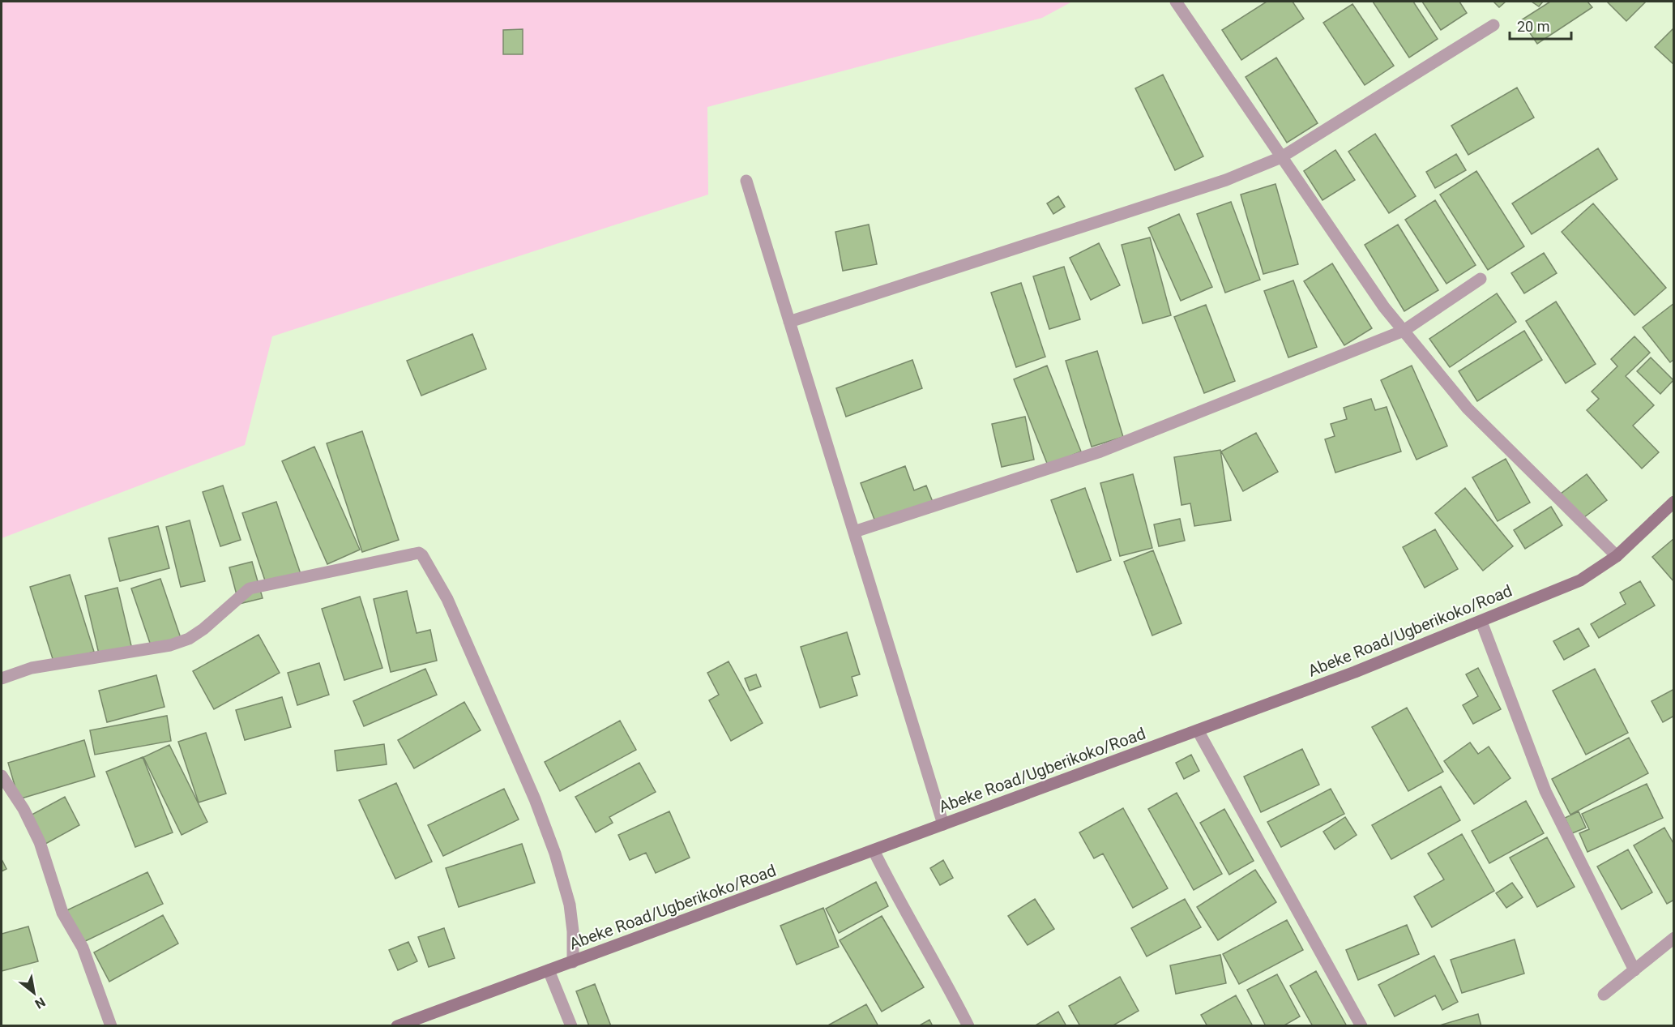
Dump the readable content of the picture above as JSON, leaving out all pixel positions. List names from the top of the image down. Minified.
{"streets":{"street":["Abeke Road/Ugberikoko/Road"]},"scale_bar":"20 m","north":"bottom right"}
